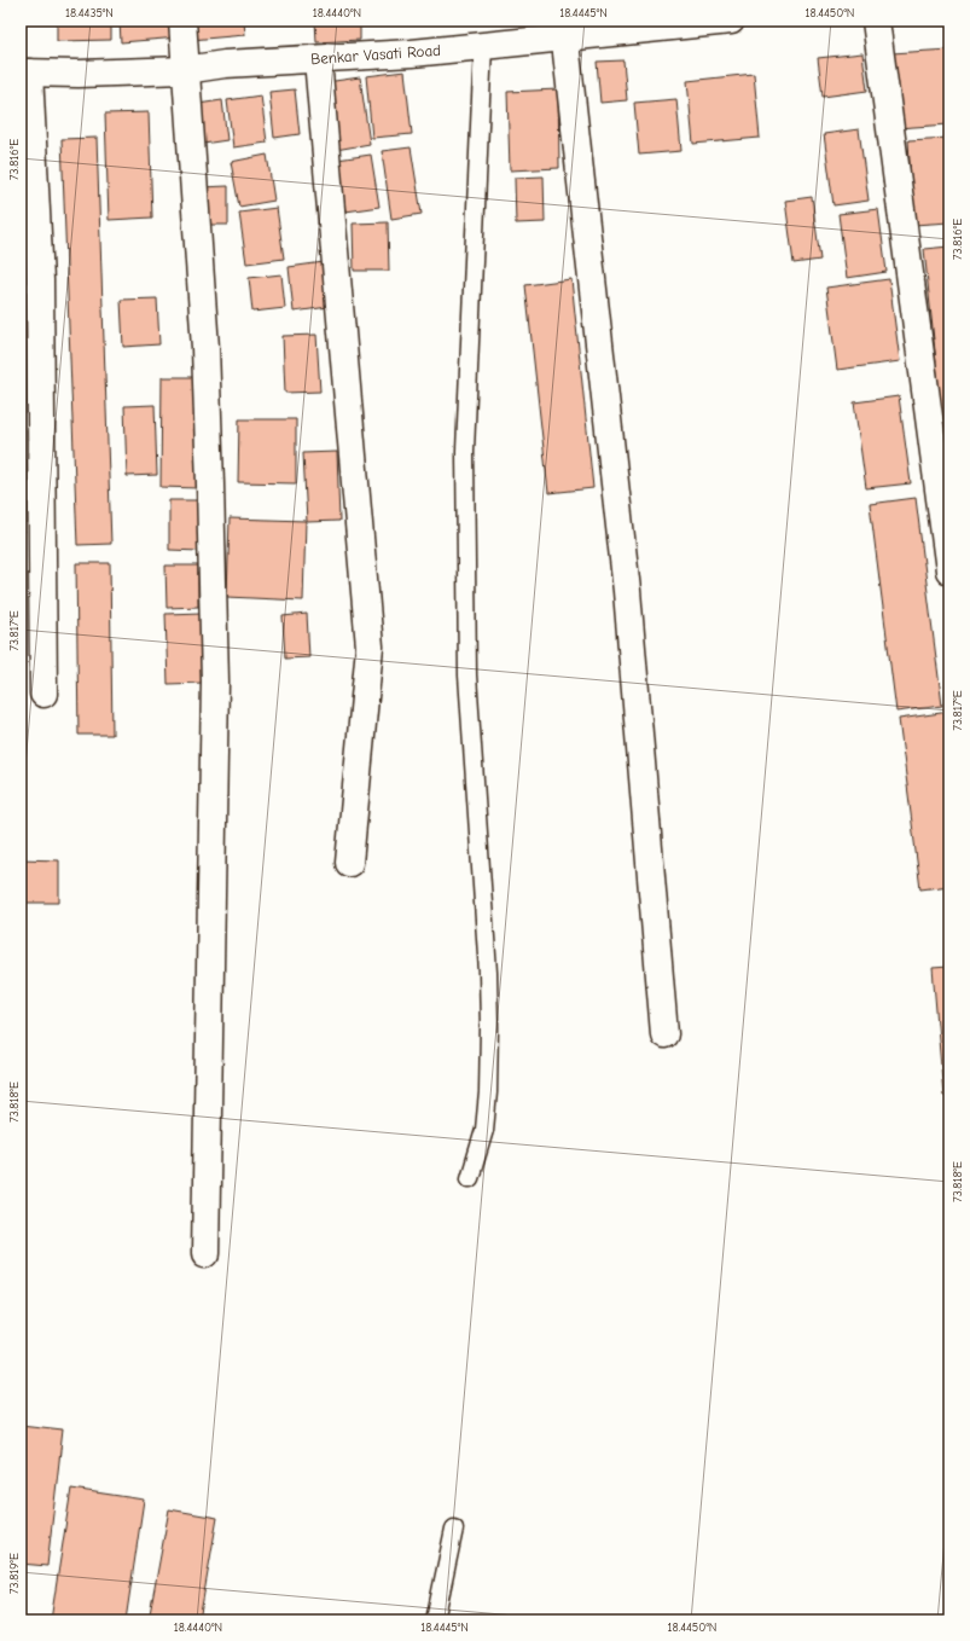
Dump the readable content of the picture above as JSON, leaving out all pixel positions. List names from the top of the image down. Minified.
{"streets":{"street":["Benkar Vasati Road"]},"coordinates":["18.4435°N","18.4440°N","18.4445°N","18.4450°N","73.816°E","73.817°E","73.818°E","73.819°E"]}
